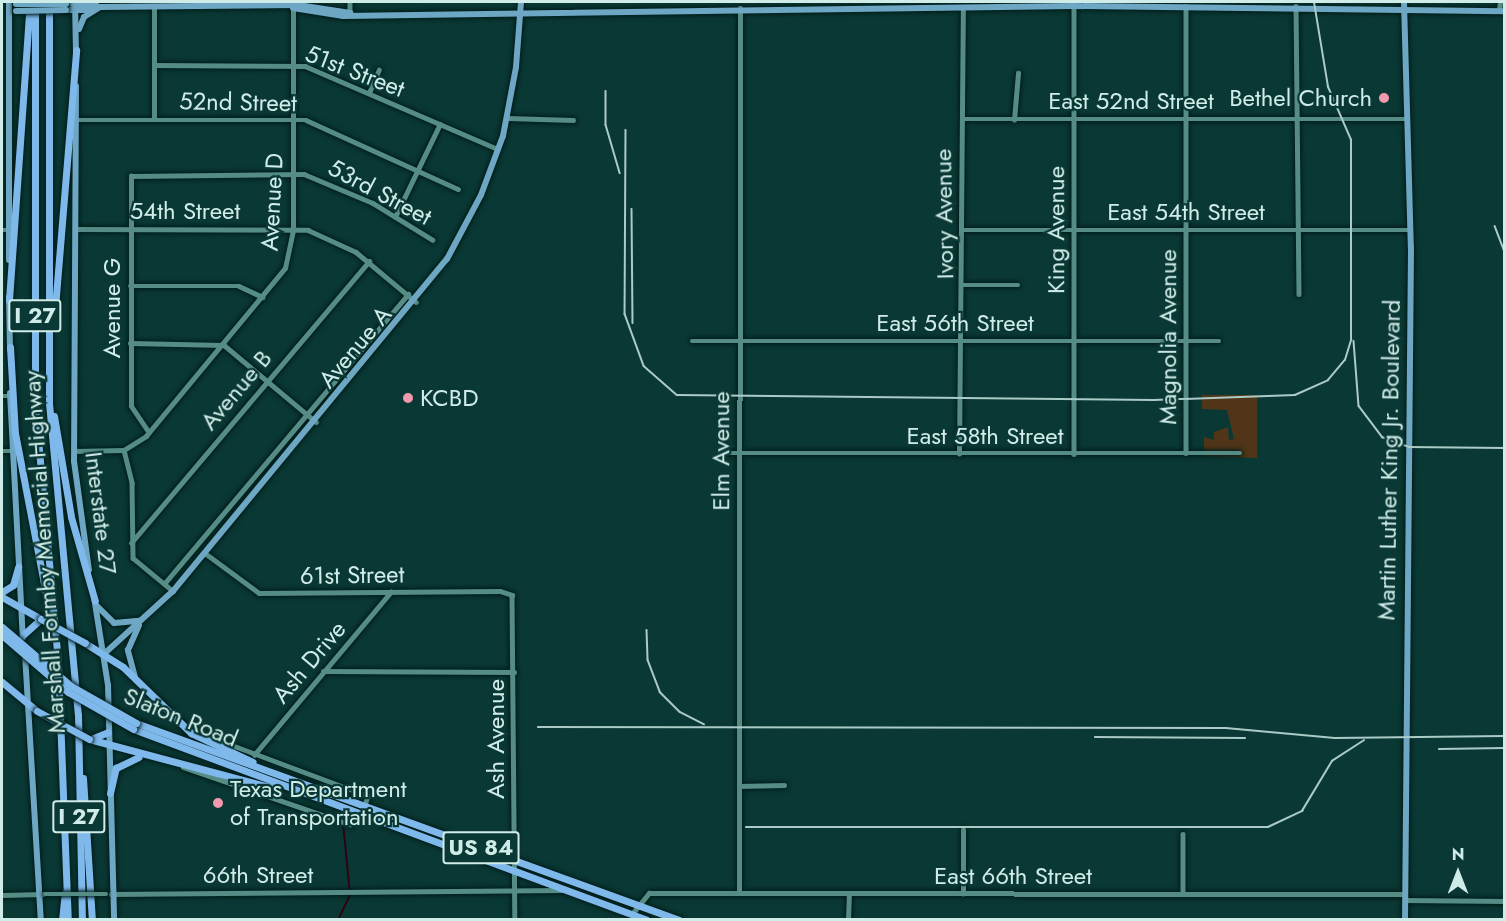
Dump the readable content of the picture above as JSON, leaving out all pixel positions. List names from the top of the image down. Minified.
{"streets":{"highway":["I 27","Marshall Formby Memorial Highway","Slaton Road","US 84"],"main road":["Avenue A","Martin Luther King Jr. Boulevard","Interstate 27"],"street":["51st Street","East 52nd Street","52nd Street","53rd Street","Avenue D","54th Street","East 54th Street","Ivory Avenue","King Avenue","Avenue G","East 56th Street","Magnolia Avenue","Avenue B","East 58th Street","Elm Avenue","61st Street","Ash Drive","Ash Avenue","66th Street","East 66th Street"]},"crossings":[["51st Street","Avenue D"],["51st Street","Avenue A"],["East 52nd Street","Ivory Avenue"],["East 52nd Street","King Avenue"],["East 52nd Street","Magnolia Avenue"],["East 52nd Street","Martin Luther King Jr. Boulevard"],["52nd Street","Avenue D"],["52nd Street","Interstate 27"],["53rd Street","Avenue D"],["53rd Street","Avenue G"],["Avenue D","54th Street"],["Avenue D","Avenue G"],["54th Street","Avenue G"],["54th Street","Avenue A"],["54th Street","Avenue B"],["54th Street","Interstate 27"],["East 54th Street","Ivory Avenue"],["East 54th Street","King Avenue"],["East 54th Street","Magnolia Avenue"],["East 54th Street","Martin Luther King Jr. Boulevard"],["Ivory Avenue","East 56th Street"],["Ivory Avenue","East 58th Street"],["King Avenue","East 56th Street"],["King Avenue","East 58th Street"],["East 56th Street","Magnolia Avenue"],["East 56th Street","Elm Avenue"],["Magnolia Avenue","East 58th Street"],["Avenue A","Interstate 27"],["Avenue A","61st Street"],["East 58th Street","Elm Avenue"],["Elm Avenue","East 66th Street"],["Martin Luther King Jr. Boulevard","East 66th Street"],["Interstate 27","Slaton Road"],["Interstate 27","66th Street"],["61st Street","Ash Drive"],["61st Street","Ash Avenue"],["Ash Drive","Slaton Road"],["Slaton Road","Ash Avenue"],["Slaton Road","East 66th Street"],["Ash Avenue","66th Street"]],"places":["Bethel Church","KCBD","Texas Department of Transportation"],"north":"top"}
